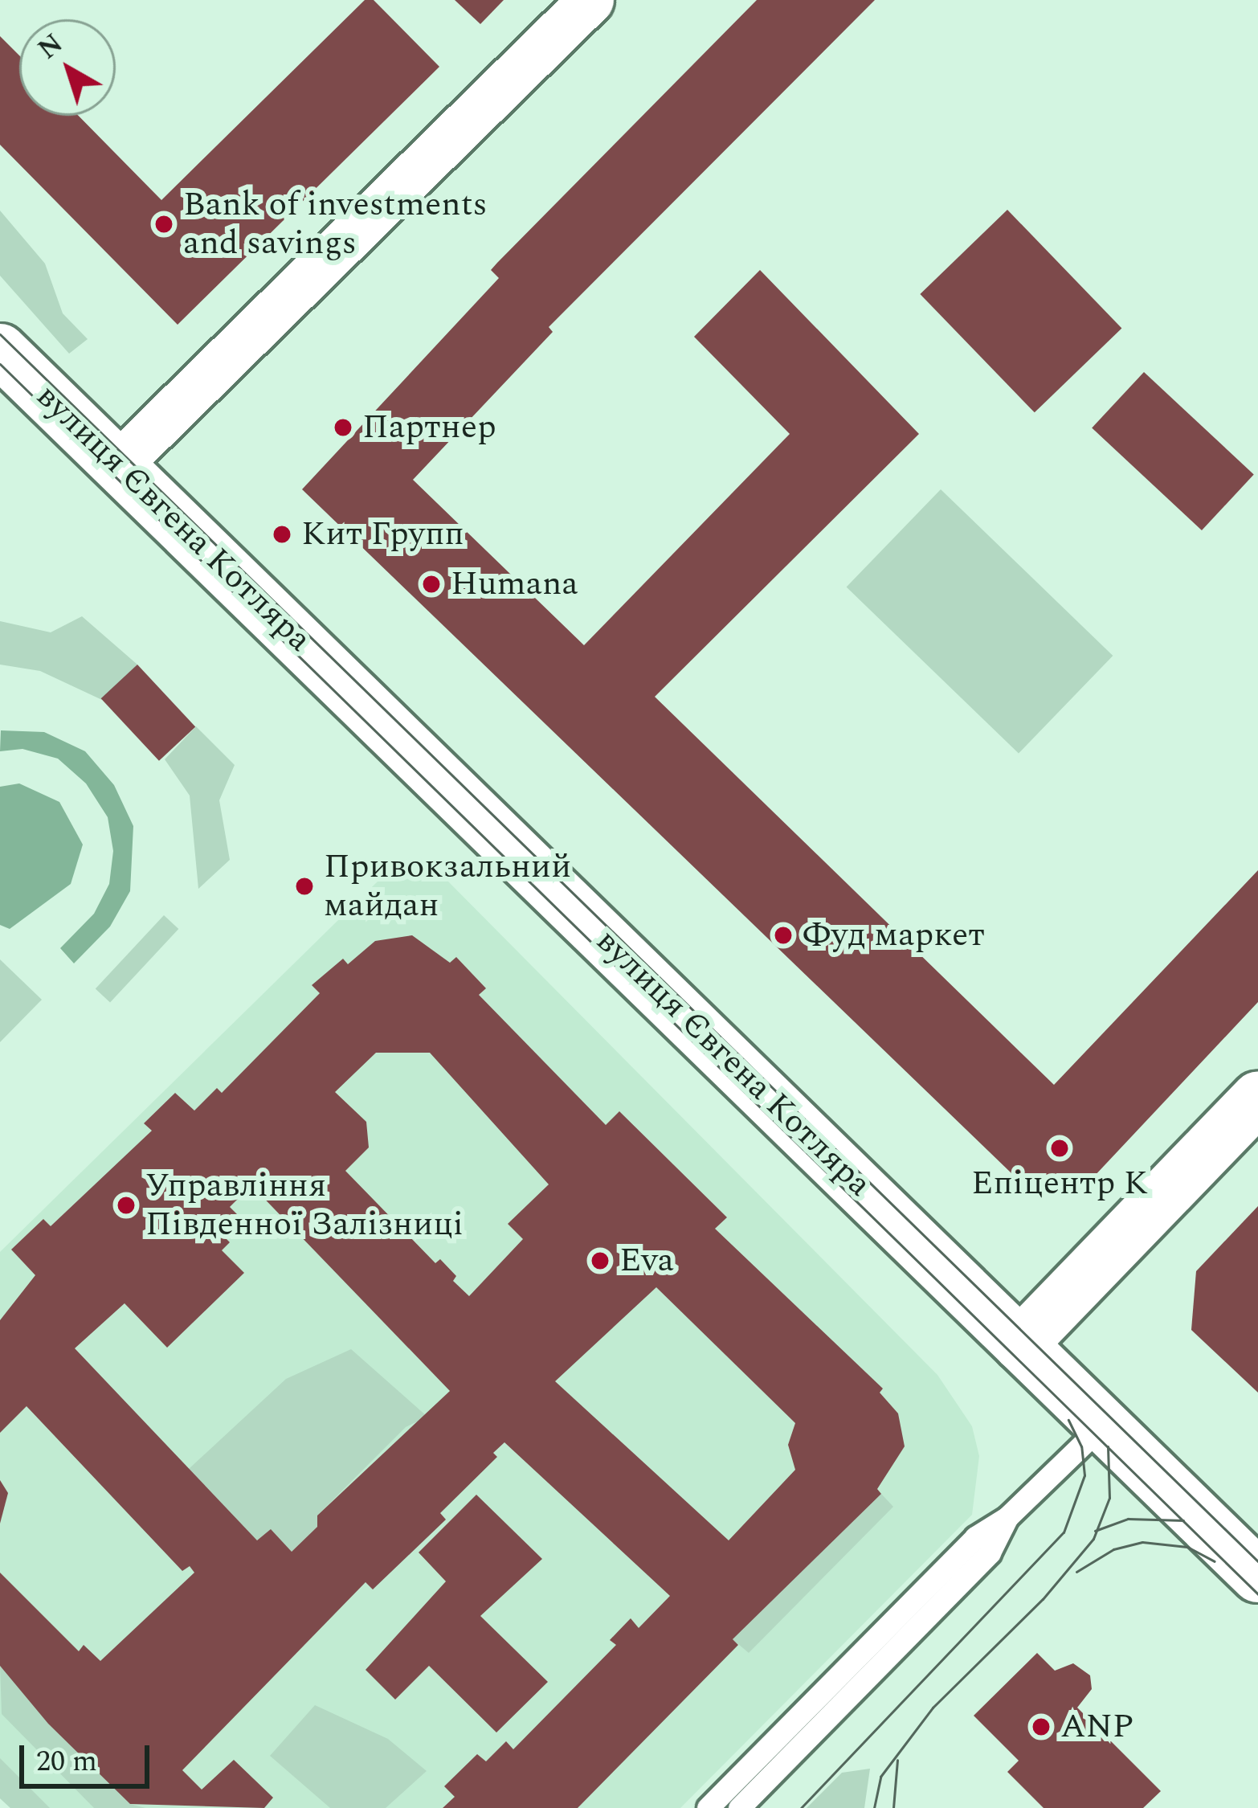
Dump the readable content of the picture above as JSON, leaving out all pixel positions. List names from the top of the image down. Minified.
{"streets":{"main road":["вулиця Євгена Котляра"]},"places":["Bank of investments and savings","Партнер","Кит Групп","Humana","Привокзальний майдан","Фуд маркет","Епіцентр К","Управління Південної Залізниці","Eva","ANP"],"scale_bar":"20 m","north":"top left"}
